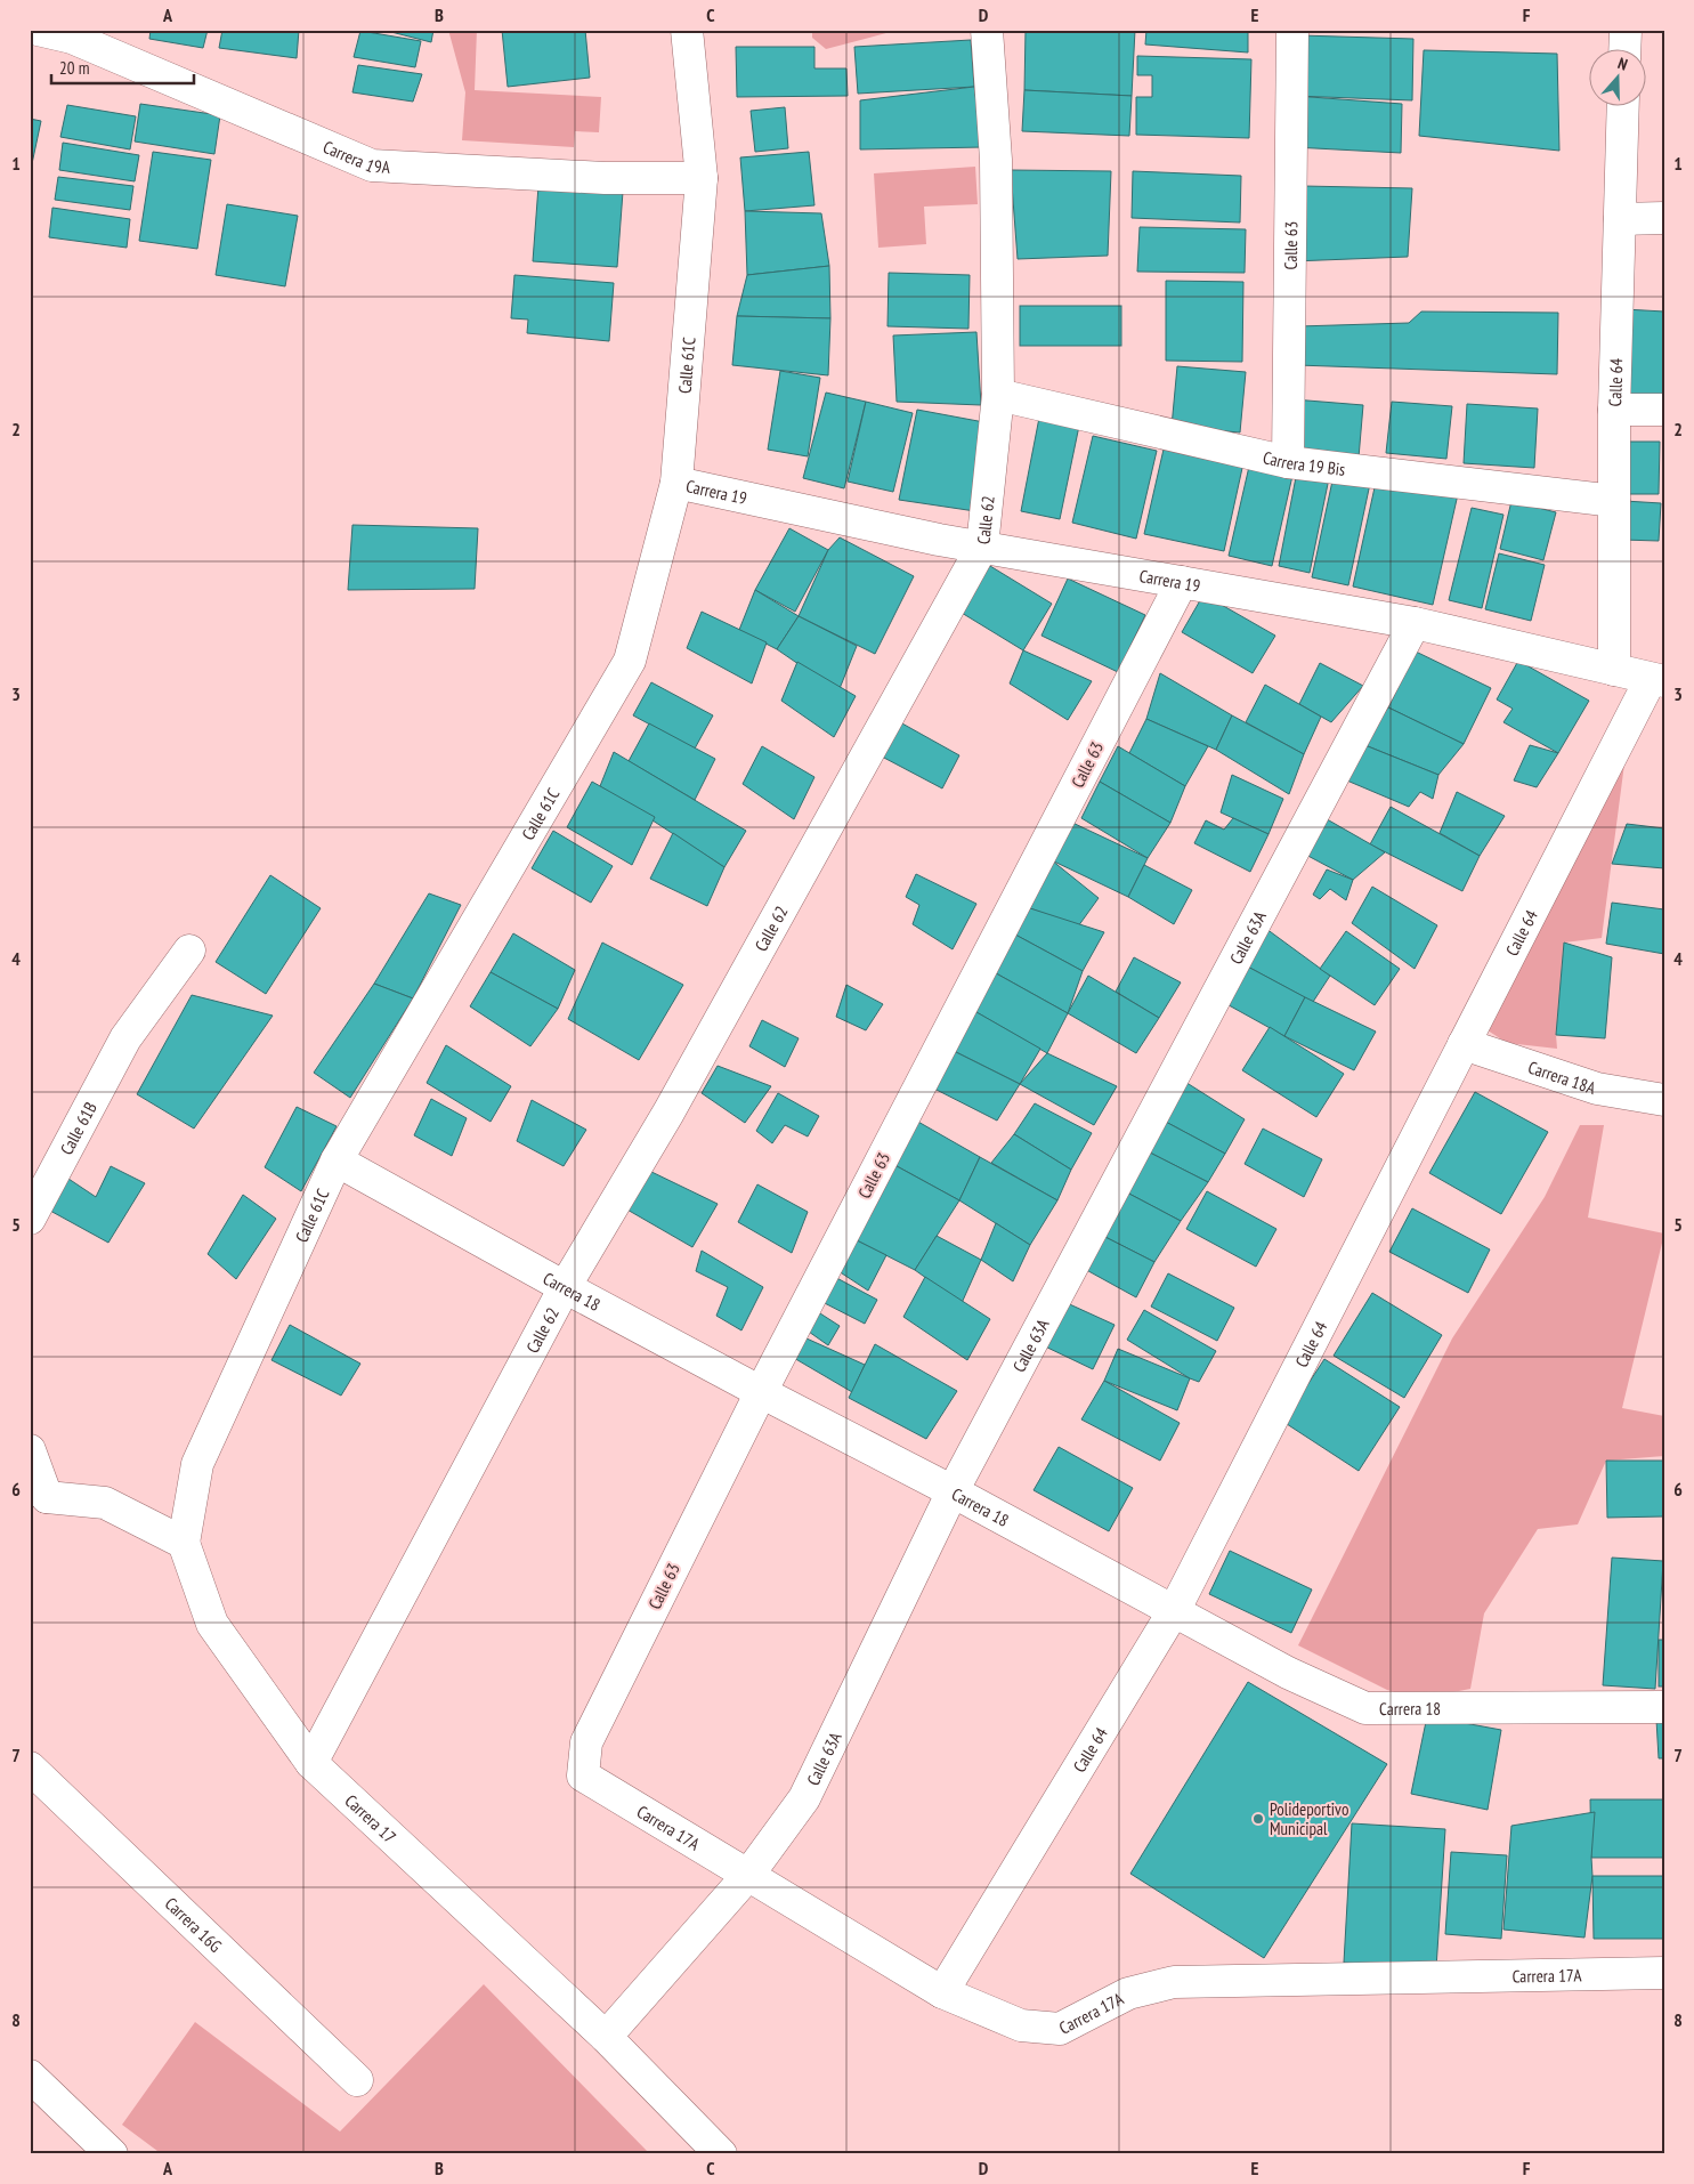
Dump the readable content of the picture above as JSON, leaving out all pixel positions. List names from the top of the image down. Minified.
{"streets":{"street":["Carrera 19A","Calle 63","Calle 61C","Calle 64","Carrera 19 Bis","Carrera 19","Calle 62","Calle 63A","Carrera 18A","Calle 61B","Carrera 18","Carrera 17","Carrera 17A","Carrera 16G"]},"crossings":[["Carrera 19A","Calle 61C"],["Calle 63","Carrera 19 Bis"],["Calle 63","Carrera 19"],["Calle 63","Carrera 18"],["Calle 63","Carrera 17A"],["Calle 61C","Carrera 19"],["Calle 61C","Carrera 18"],["Calle 61C","Carrera 17"],["Calle 64","Carrera 19 Bis"],["Calle 64","Carrera 19"],["Calle 64","Carrera 18A"],["Calle 64","Carrera 18"],["Calle 64","Carrera 17A"],["Carrera 19 Bis","Calle 62"],["Carrera 19","Calle 62"],["Carrera 19","Calle 63A"],["Calle 62","Carrera 18"],["Calle 62","Carrera 17"],["Calle 63A","Carrera 18"],["Calle 63A","Carrera 17"],["Calle 63A","Carrera 17A"]],"places":["Polideportivo Municipal"],"scale_bar":"20 m","north":"top","grid":{"columns":["A","B","C","D","E","F"],"rows":["1","2","3","4","5","6","7","8"]}}
